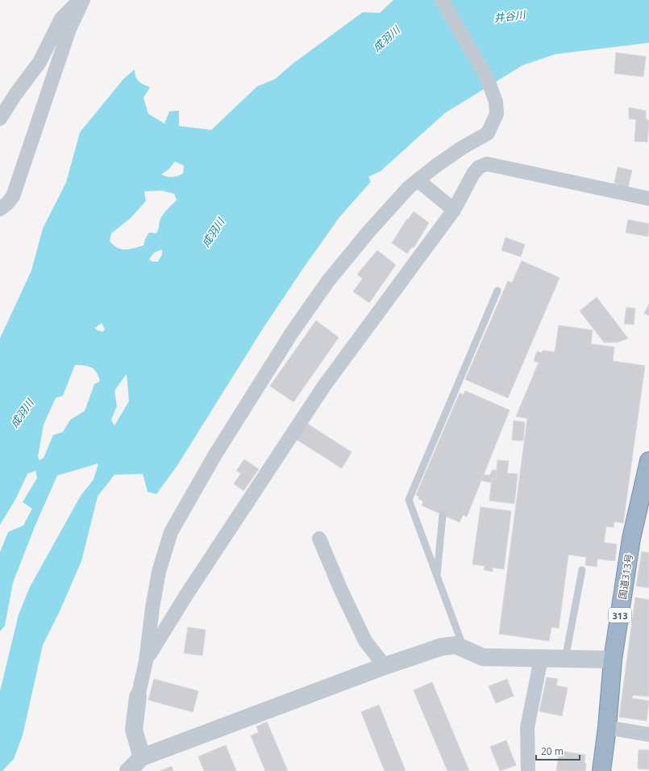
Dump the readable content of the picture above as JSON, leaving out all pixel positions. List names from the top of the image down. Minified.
{"streets":{"highway":["国道313号","313"]},"water":["井谷川","成羽川"],"scale_bar":"20 m"}
